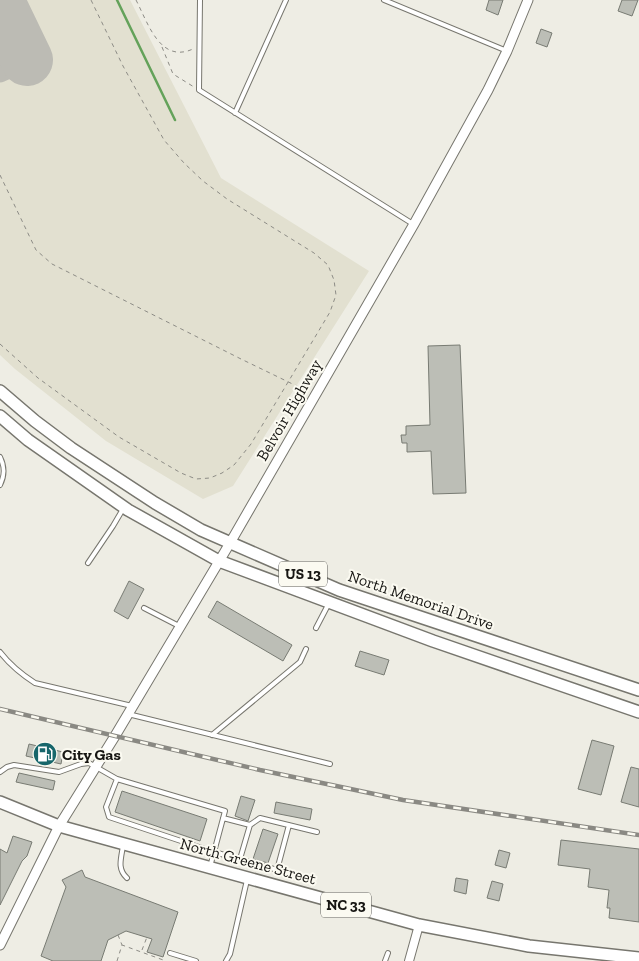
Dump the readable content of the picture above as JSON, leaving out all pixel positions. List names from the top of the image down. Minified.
{"streets":{"main road":["US 13","North Memorial Drive","North Greene Street","NC 33"],"street":["Belvoir Highway"]},"crossings":[["Belvoir Highway","North Memorial Drive"],["Belvoir Highway","North Greene Street"]],"places":{"fuel station":["City Gas"]}}
